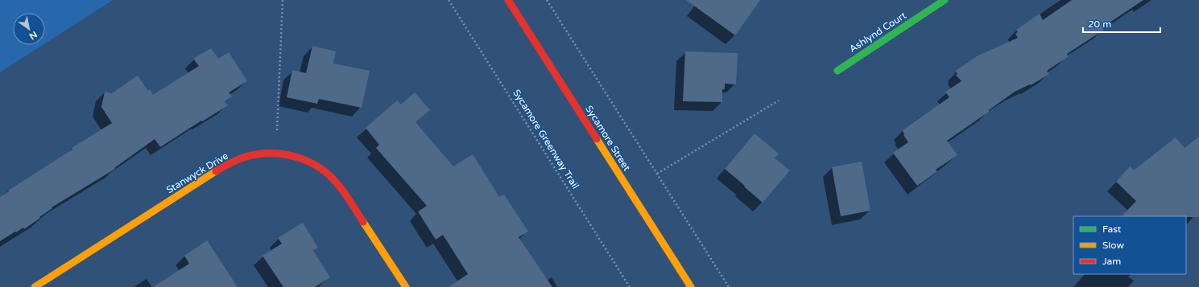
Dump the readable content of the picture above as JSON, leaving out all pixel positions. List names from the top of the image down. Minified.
{"streets":{"street":["Ashlynd Court","Sycamore Street","Stanwyck Drive"],"path":["Sycamore Greenway Trail"]},"legend":["Fast","Slow","Jam"],"scale_bar":"20 m","north":"bottom right"}
